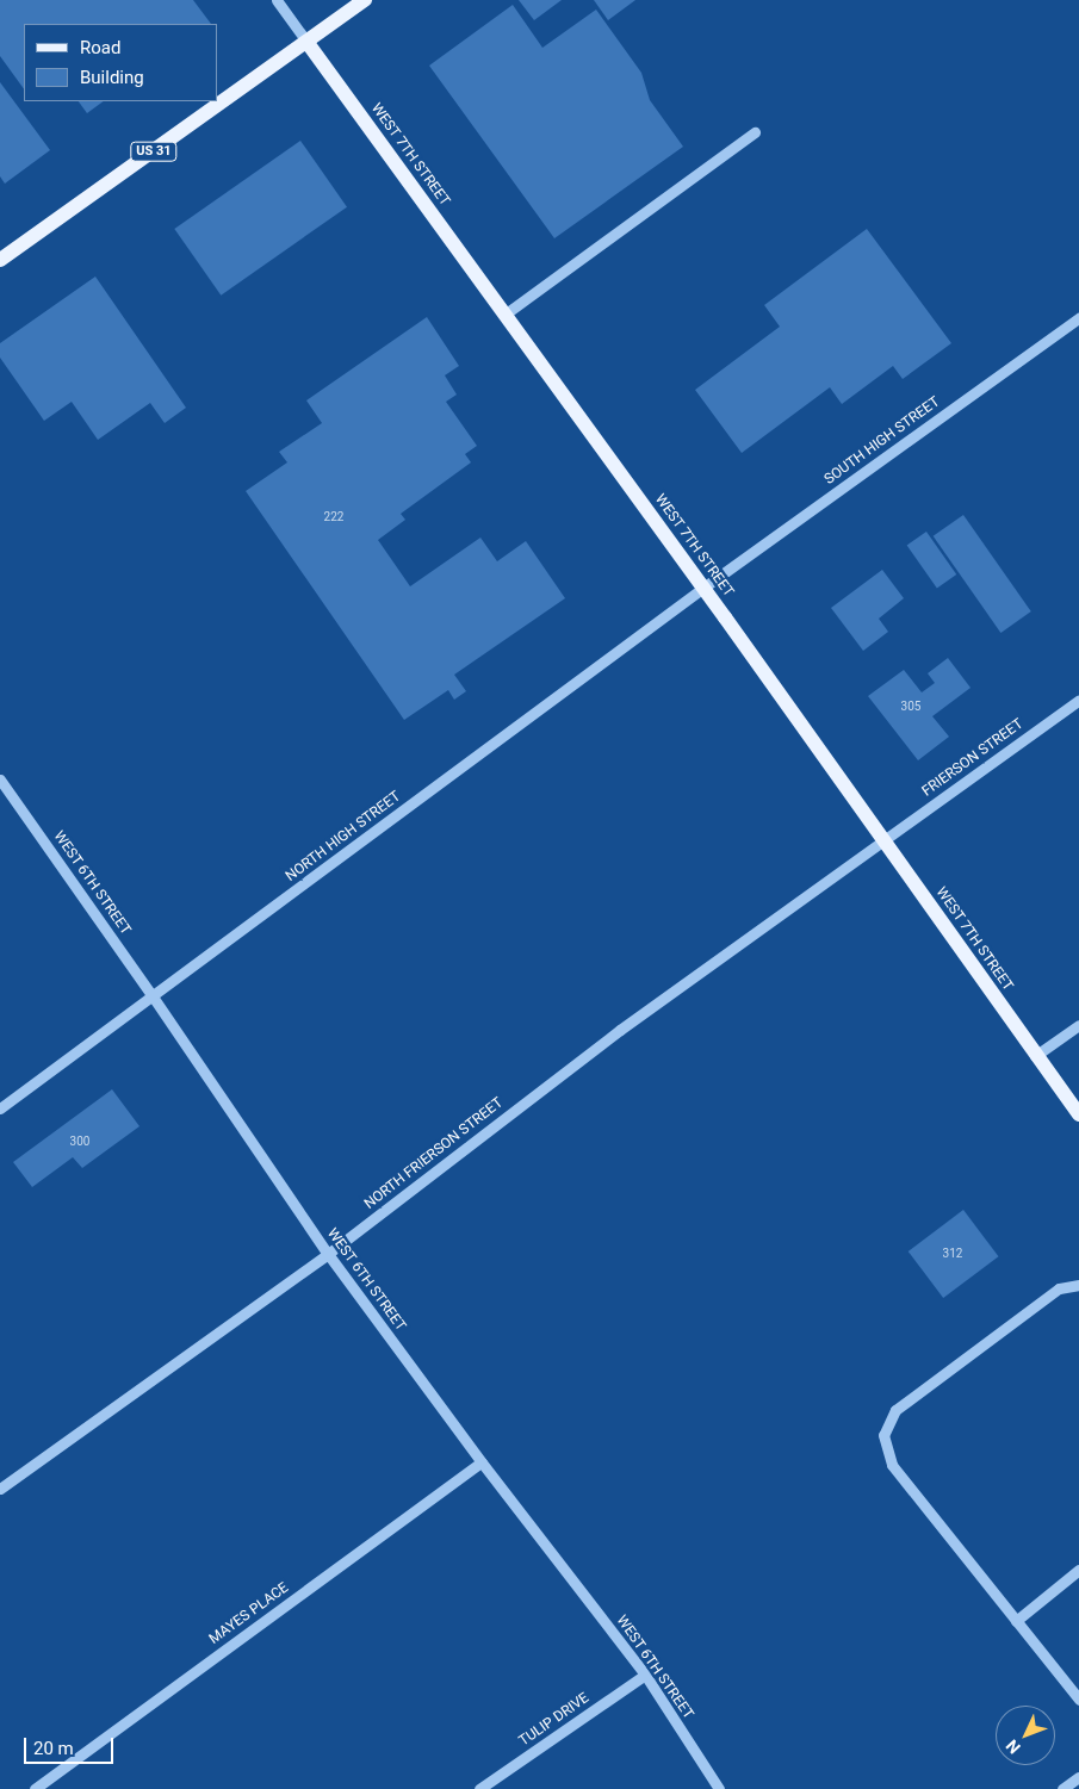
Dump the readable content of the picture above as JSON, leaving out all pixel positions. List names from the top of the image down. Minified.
{"streets":{"main road":["US 31","WEST 7TH STREET"],"street":["SOUTH HIGH STREET","FRIERSON STREET","NORTH HIGH STREET","WEST 6TH STREET","NORTH FRIERSON STREET","MAYES PLACE","TULIP DRIVE"]},"crossings":[["US 31","WEST 7TH STREET"],["WEST 7TH STREET","SOUTH HIGH STREET"],["WEST 7TH STREET","FRIERSON STREET"],["WEST 7TH STREET","NORTH HIGH STREET"],["WEST 7TH STREET","NORTH FRIERSON STREET"],["SOUTH HIGH STREET","NORTH HIGH STREET"],["FRIERSON STREET","NORTH FRIERSON STREET"],["NORTH HIGH STREET","WEST 6TH STREET"],["WEST 6TH STREET","NORTH FRIERSON STREET"],["WEST 6TH STREET","MAYES PLACE"],["WEST 6TH STREET","TULIP DRIVE"]],"house_numbers":["222","305","300","312"],"legend":["Road","Building"],"scale_bar":"20 m","north":"bottom left"}
